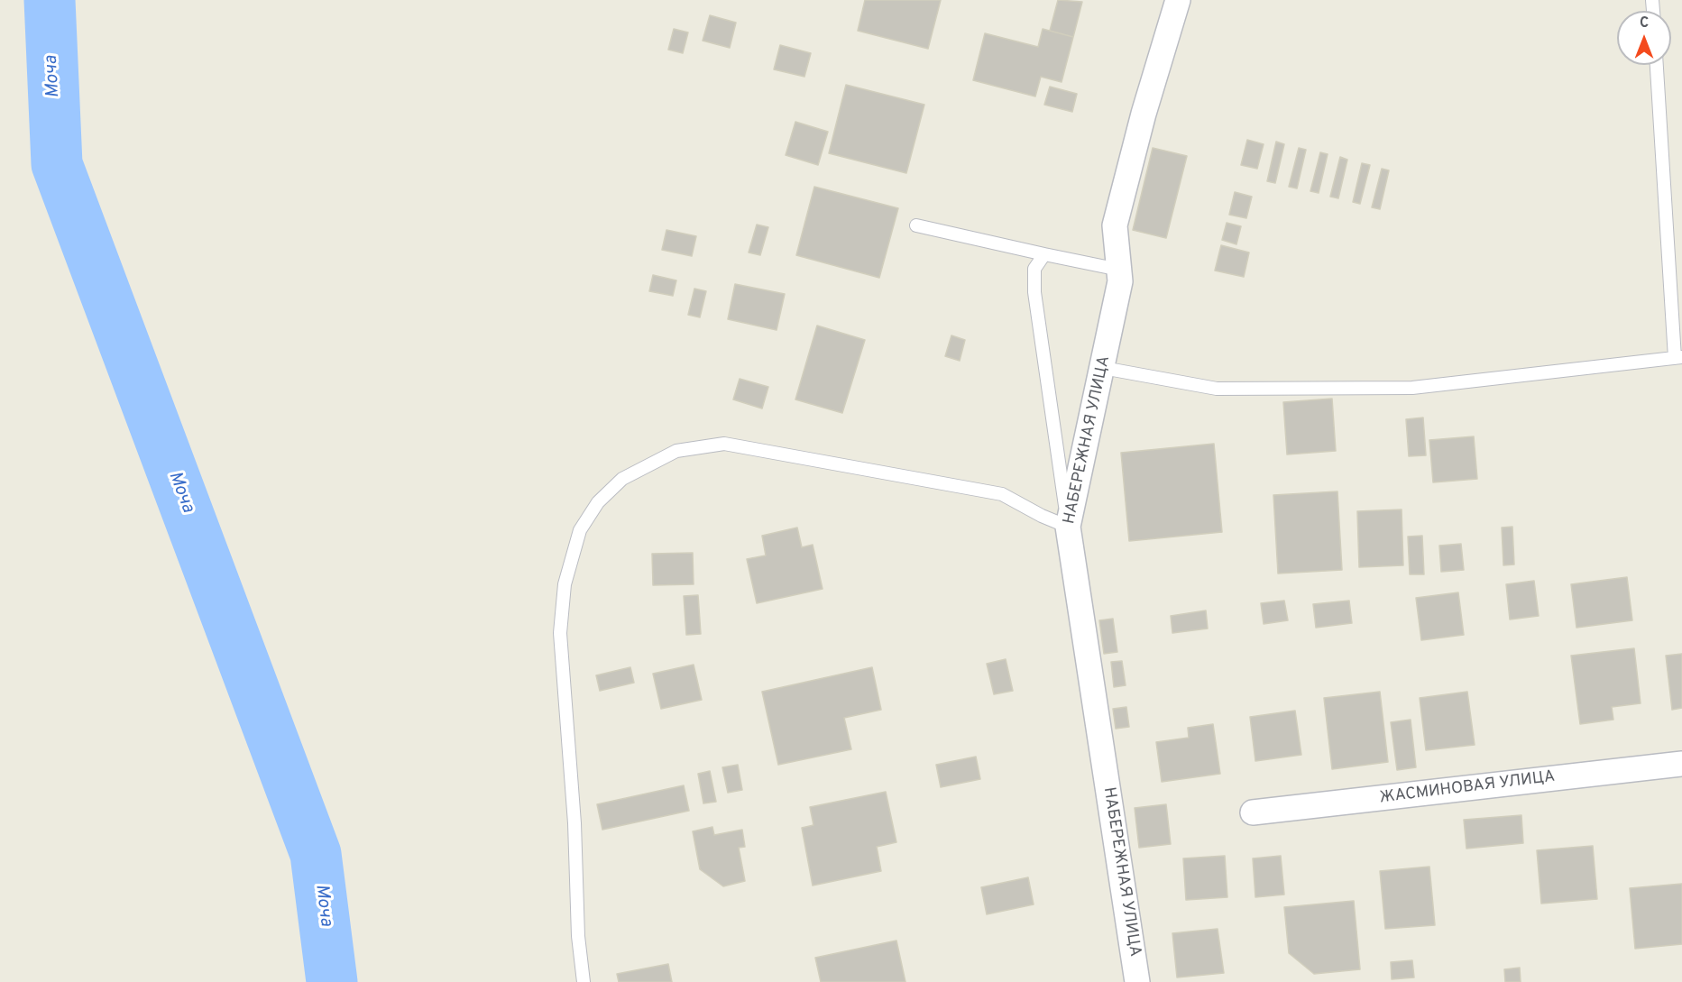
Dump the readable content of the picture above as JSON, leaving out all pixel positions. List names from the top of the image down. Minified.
{"streets":{"street":["НАБЕРЕЖНАЯ УЛИЦА","ЖАСМИНОВАЯ УЛИЦА"]},"water":["Моча"],"north":"top"}
